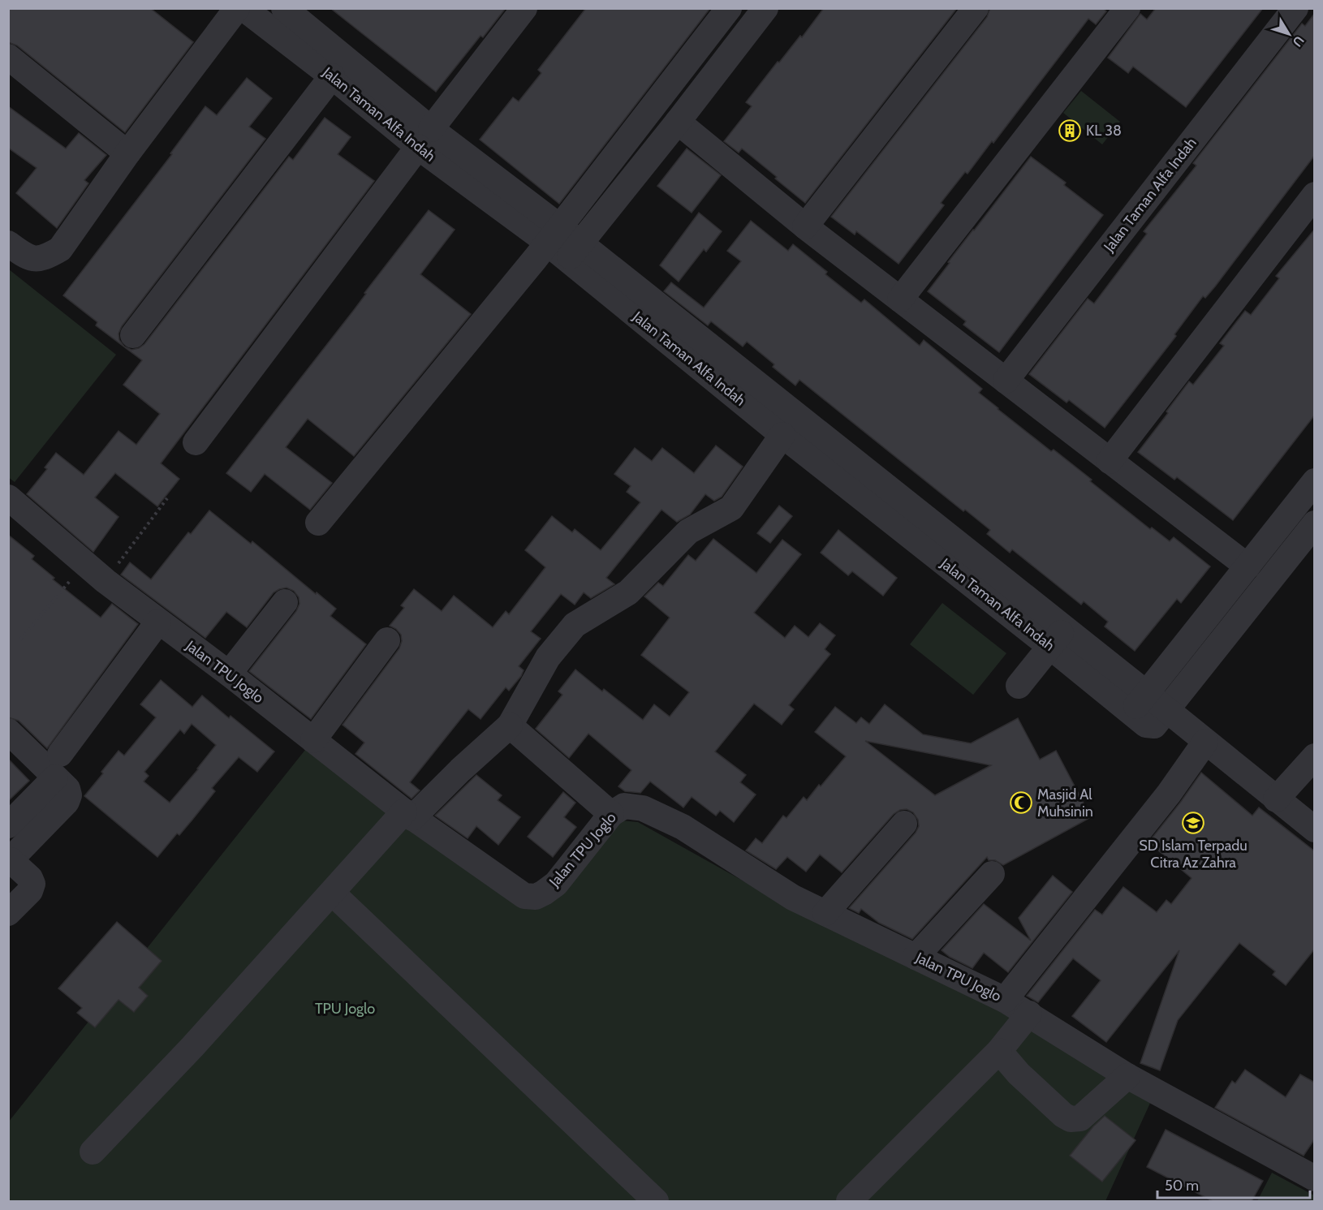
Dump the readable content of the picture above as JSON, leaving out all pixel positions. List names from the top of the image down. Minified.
{"streets":{"street":["Jalan Taman Alfa Indah","Jalan TPU Joglo"]},"parks":["TPU Joglo"],"places":{"building":["KL 38"],"mosque":["Masjid Al Muhsinin"],"school or university":["SD Islam Terpadu Citra Az Zahra"]},"scale_bar":"50 m","north":"bottom right"}
